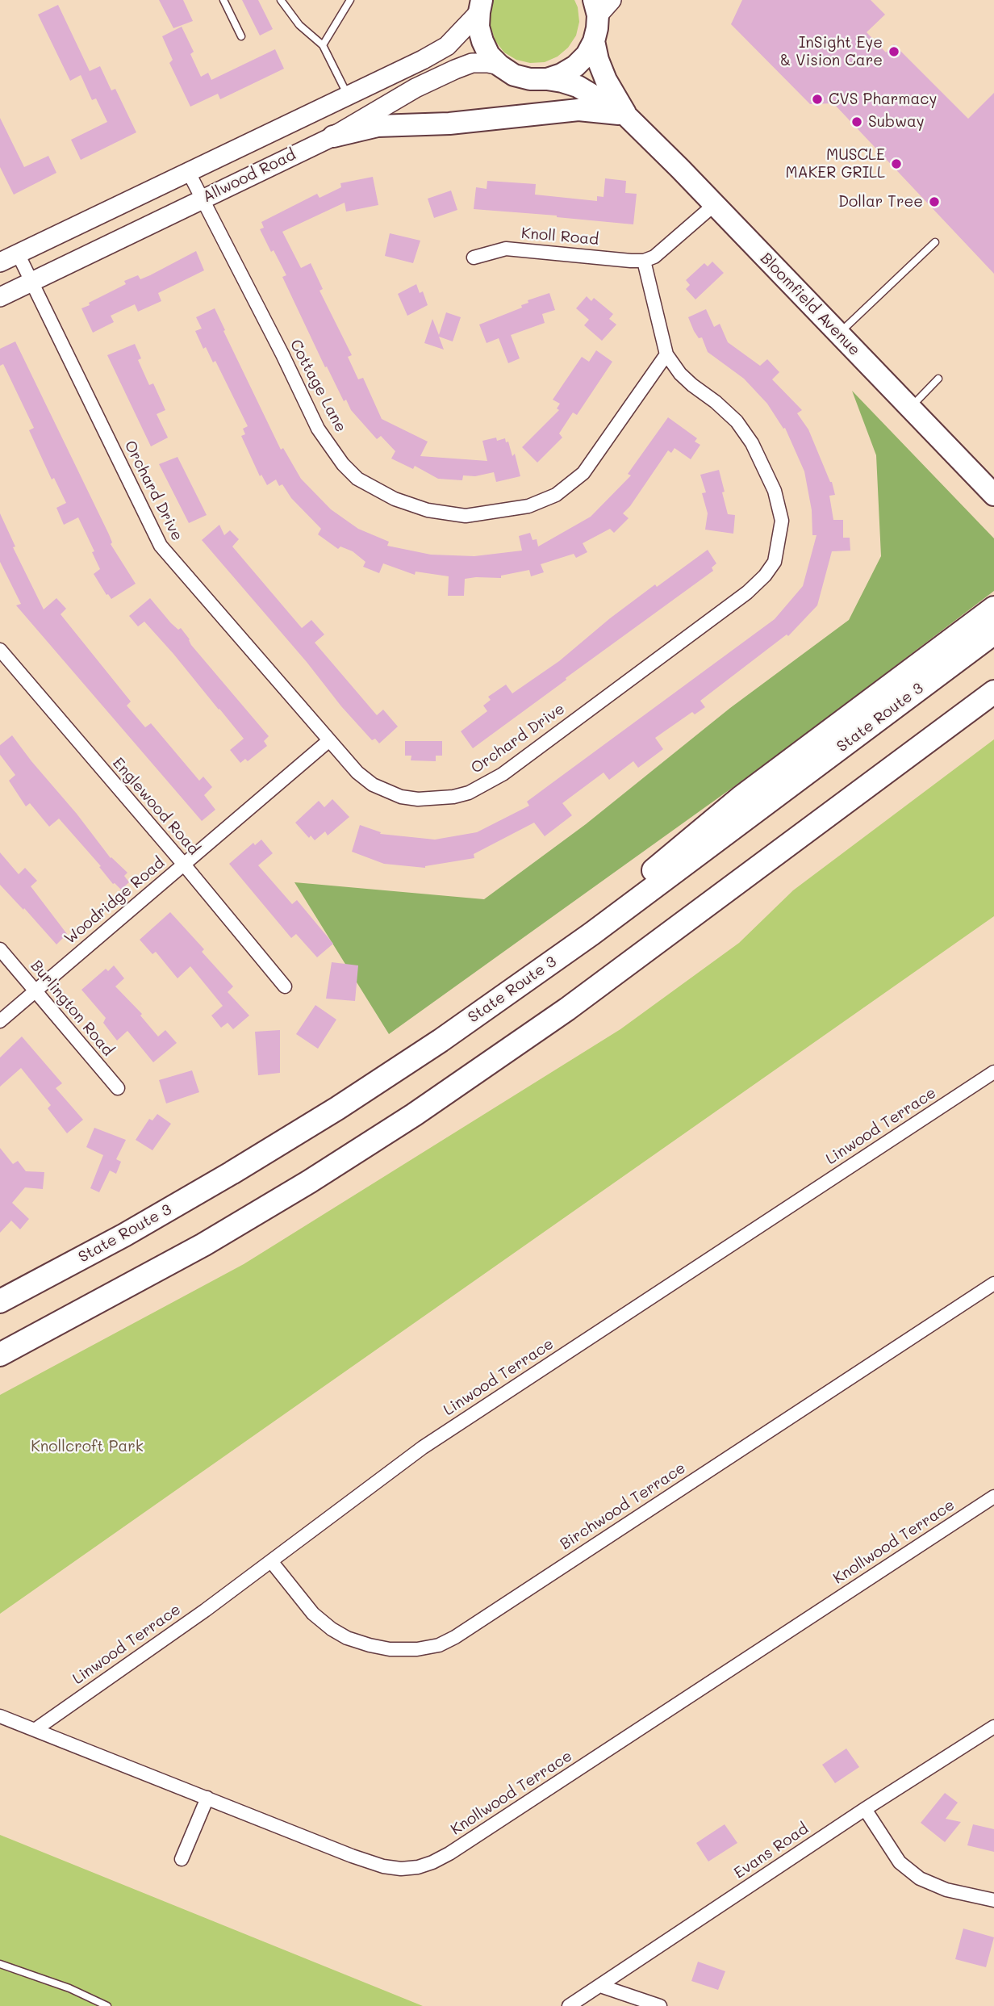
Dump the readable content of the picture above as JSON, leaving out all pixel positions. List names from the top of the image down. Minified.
{"streets":{"highway":["State Route 3"],"main road":["Allwood Road","Bloomfield Avenue"],"street":["Knoll Road","Cottage Lane","Orchard Drive","Englewood Road","Woodridge Road","Burlington Road","Linwood Terrace","Birchwood Terrace","Knollwood Terrace","Evans Road"]},"crossings":[["Allwood Road","Bloomfield Avenue"],["Allwood Road","Cottage Lane"],["Allwood Road","Orchard Drive"],["Knoll Road","Orchard Drive"],["Cottage Lane","Orchard Drive"],["Orchard Drive","Woodridge Road"],["Englewood Road","Woodridge Road"],["Woodridge Road","Burlington Road"],["Linwood Terrace","Birchwood Terrace"],["Linwood Terrace","Knollwood Terrace"]],"parks":["Knollcroft Park"],"places":["InSight Eye & Vision Care","CVS Pharmacy","Subway","MUSCLE MAKER GRILL","Dollar Tree"]}
